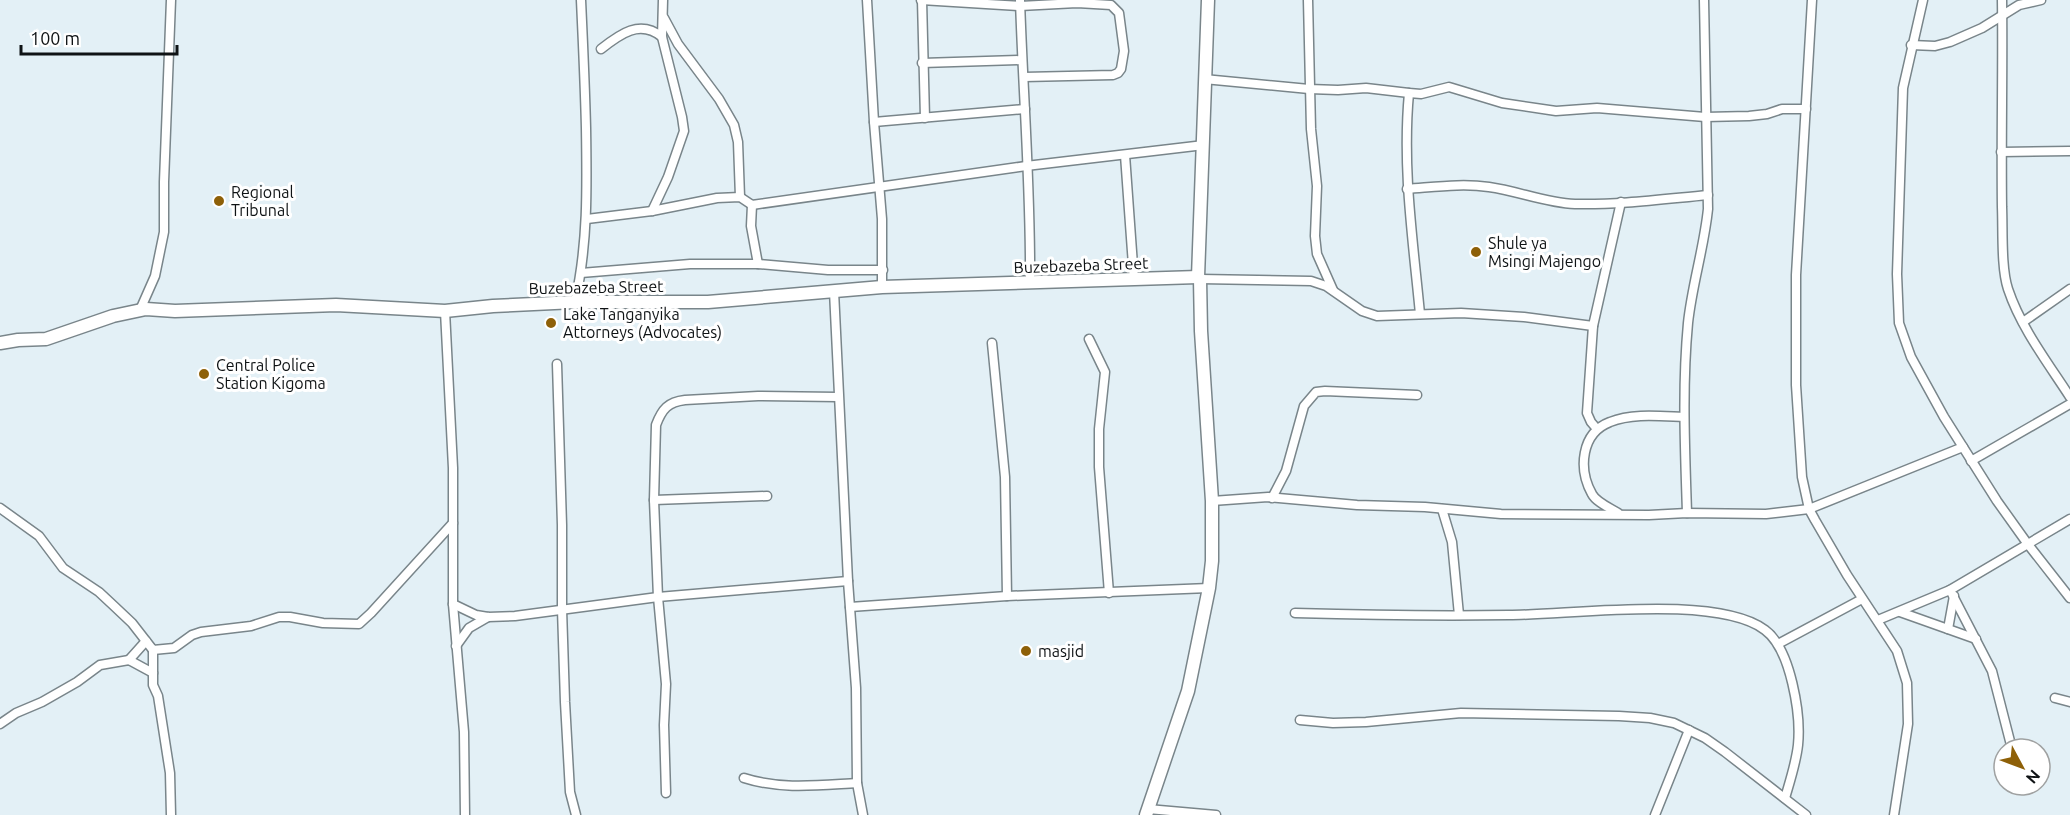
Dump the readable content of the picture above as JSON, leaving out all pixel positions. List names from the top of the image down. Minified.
{"streets":{"street":["Buzebazeba Street"]},"places":["Regional Tribunal","Shule ya Msingi Majengo","Lake Tanganyika Attorneys (Advocates)","Central Police Station Kigoma","masjid"],"scale_bar":"100 m","north":"bottom right"}
